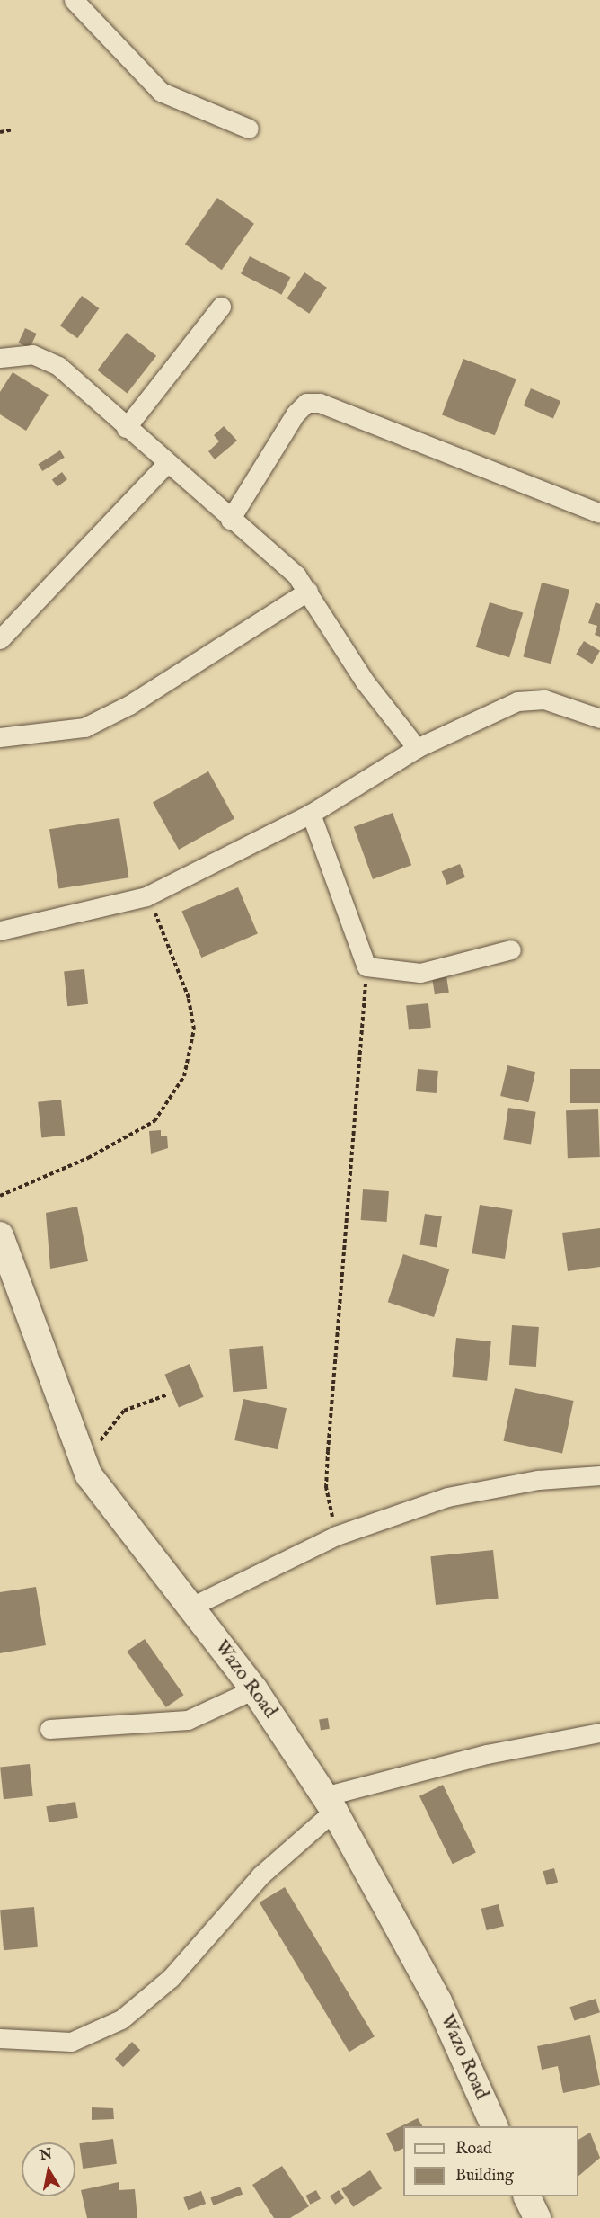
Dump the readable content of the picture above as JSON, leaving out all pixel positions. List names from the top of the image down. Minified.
{"streets":{"main road":["Wazo Road"]},"legend":["Road","Building"],"north":"top"}
